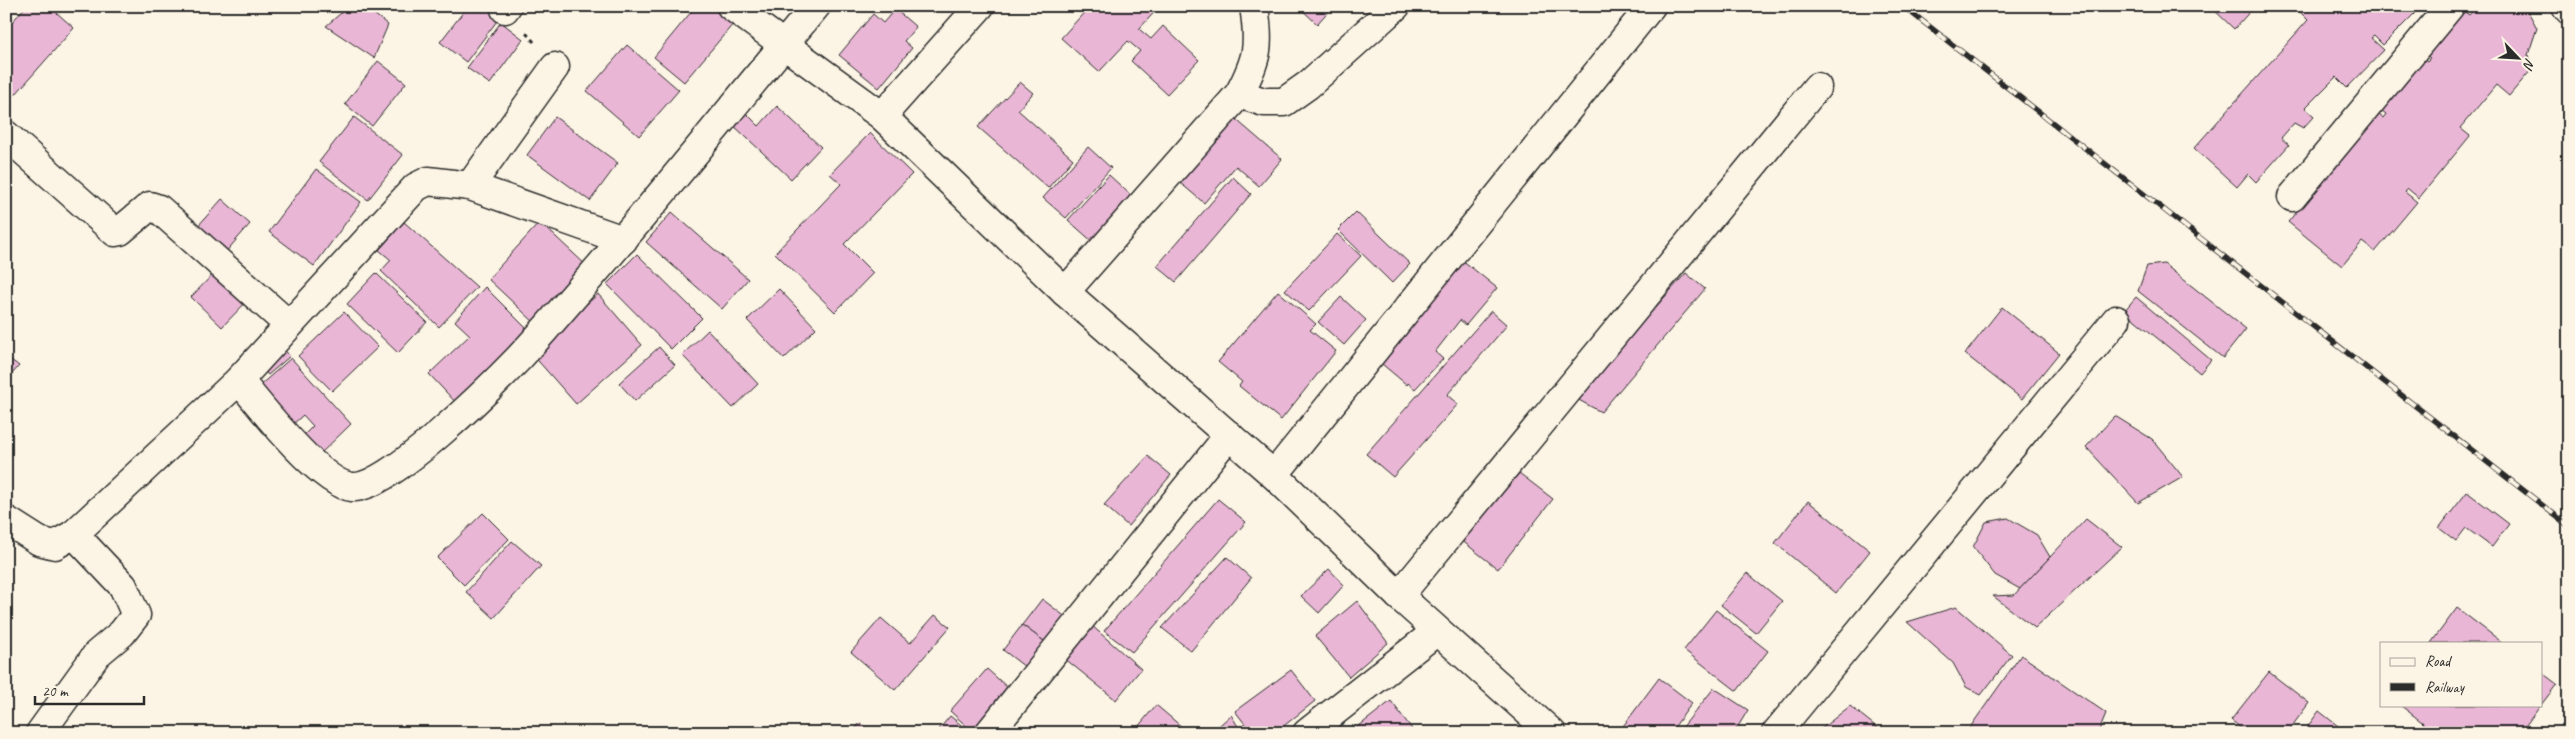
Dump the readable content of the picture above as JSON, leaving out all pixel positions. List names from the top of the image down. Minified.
{"legend":["Road","Railway"],"scale_bar":"20 m","north":"bottom right"}
